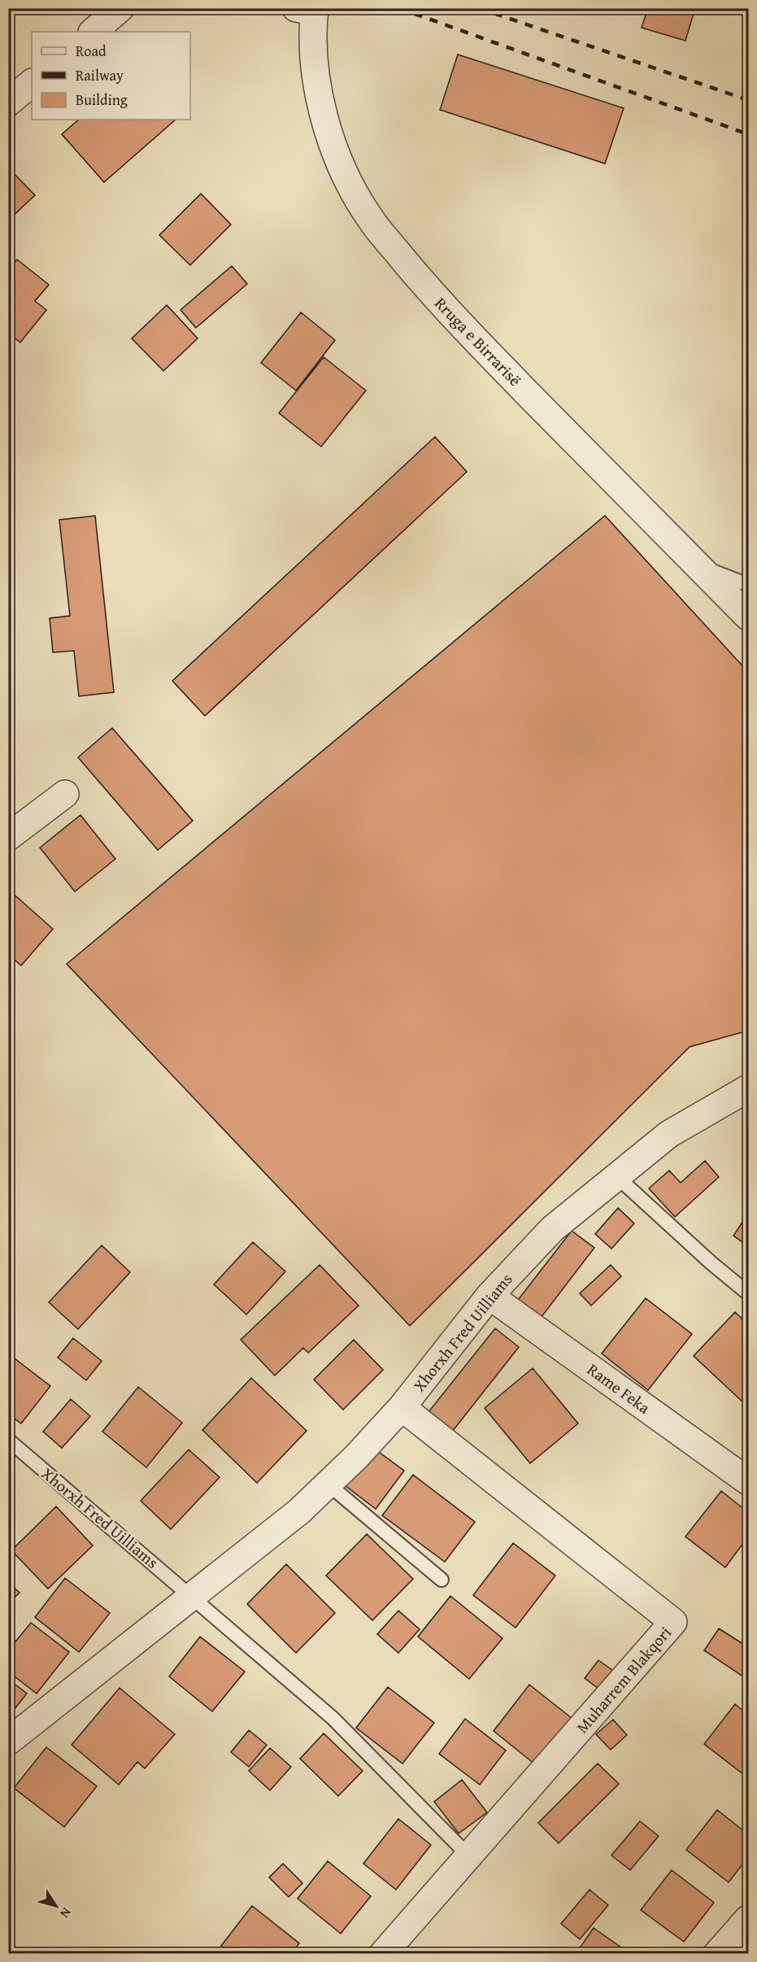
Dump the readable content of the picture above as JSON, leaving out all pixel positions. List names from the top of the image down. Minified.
{"streets":{"street":["Rruga e Birrarisë","Xhorxh Fred Uilliams","Rame Feka","Muharrem Blakqori"]},"crossings":[["Xhorxh Fred Uilliams","Rame Feka"],["Xhorxh Fred Uilliams","Muharrem Blakqori"]],"legend":["Road","Railway","Building"],"north":"bottom right"}
